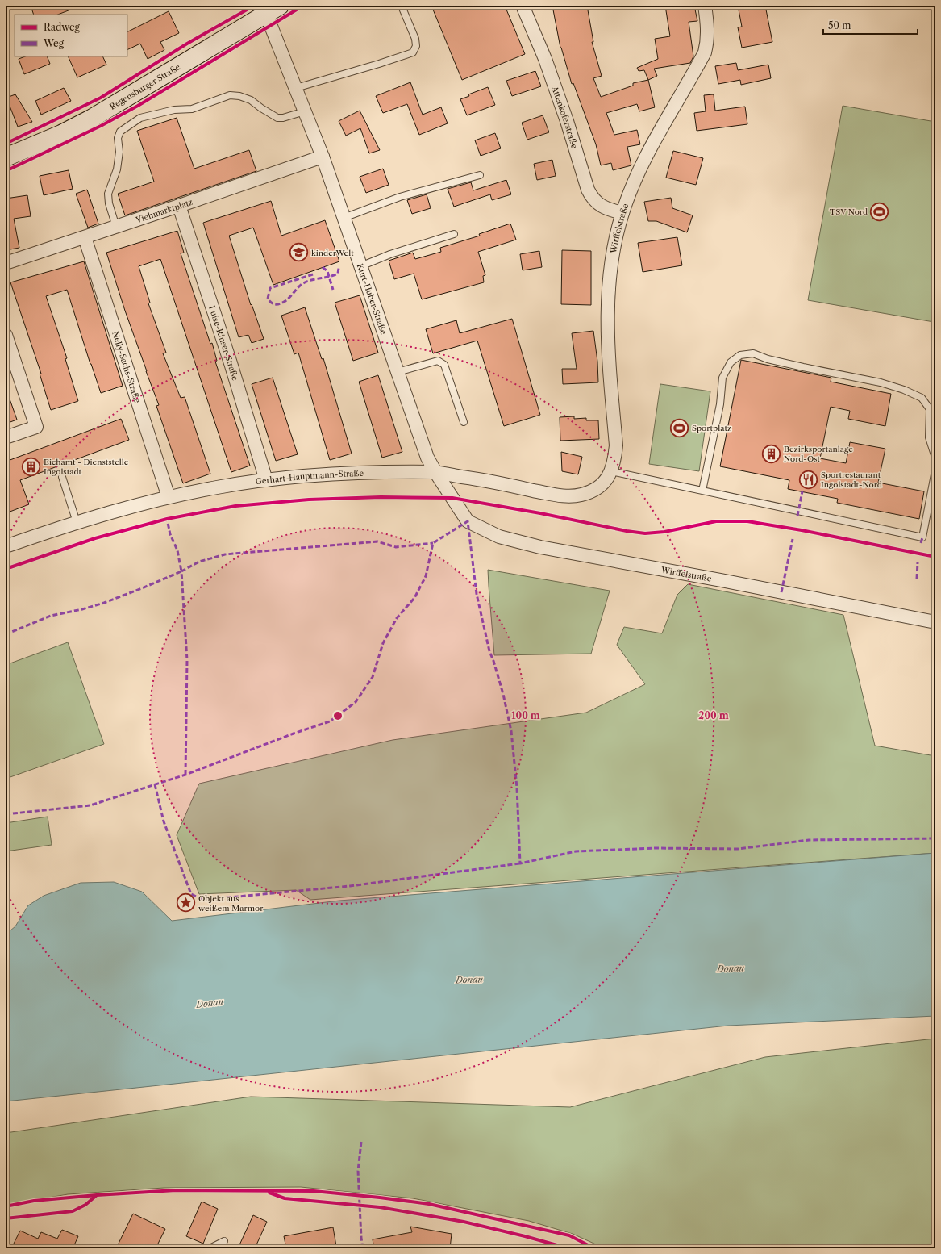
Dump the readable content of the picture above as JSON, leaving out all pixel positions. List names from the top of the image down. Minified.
{"streets":{"street":["Regensburger Straße","Attenkoferstraße","Viehmarktplatz","Wirffelstraße","Kurt-Huber-Straße","Luise-Rinser-Straße","Nelly-Sachs-Straße","Gerhart-Hauptmann-Straße"]},"crossings":[["Regensburger Straße","Kurt-Huber-Straße"],["Attenkoferstraße","Wirffelstraße"],["Viehmarktplatz","Kurt-Huber-Straße"],["Viehmarktplatz","Luise-Rinser-Straße"],["Viehmarktplatz","Nelly-Sachs-Straße"],["Wirffelstraße","Kurt-Huber-Straße"],["Wirffelstraße","Gerhart-Hauptmann-Straße"],["Kurt-Huber-Straße","Gerhart-Hauptmann-Straße"],["Luise-Rinser-Straße","Gerhart-Hauptmann-Straße"],["Nelly-Sachs-Straße","Gerhart-Hauptmann-Straße"]],"water":["Donau"],"places":{"sports":["TSV Nord","Sportplatz"],"school or university":["kinderWelt"],"building":["Bezirksportanlage Nord-Ost","Eichamt - Dienststelle Ingolstadt"],"restaurant":["Sportrestaurant Ingolstadt-Nord"],"place":["Objekt aus weißem Marmor"]},"legend":["Radweg","Weg"],"scale_bar":"50 m","rings":["100 m","200 m"]}
